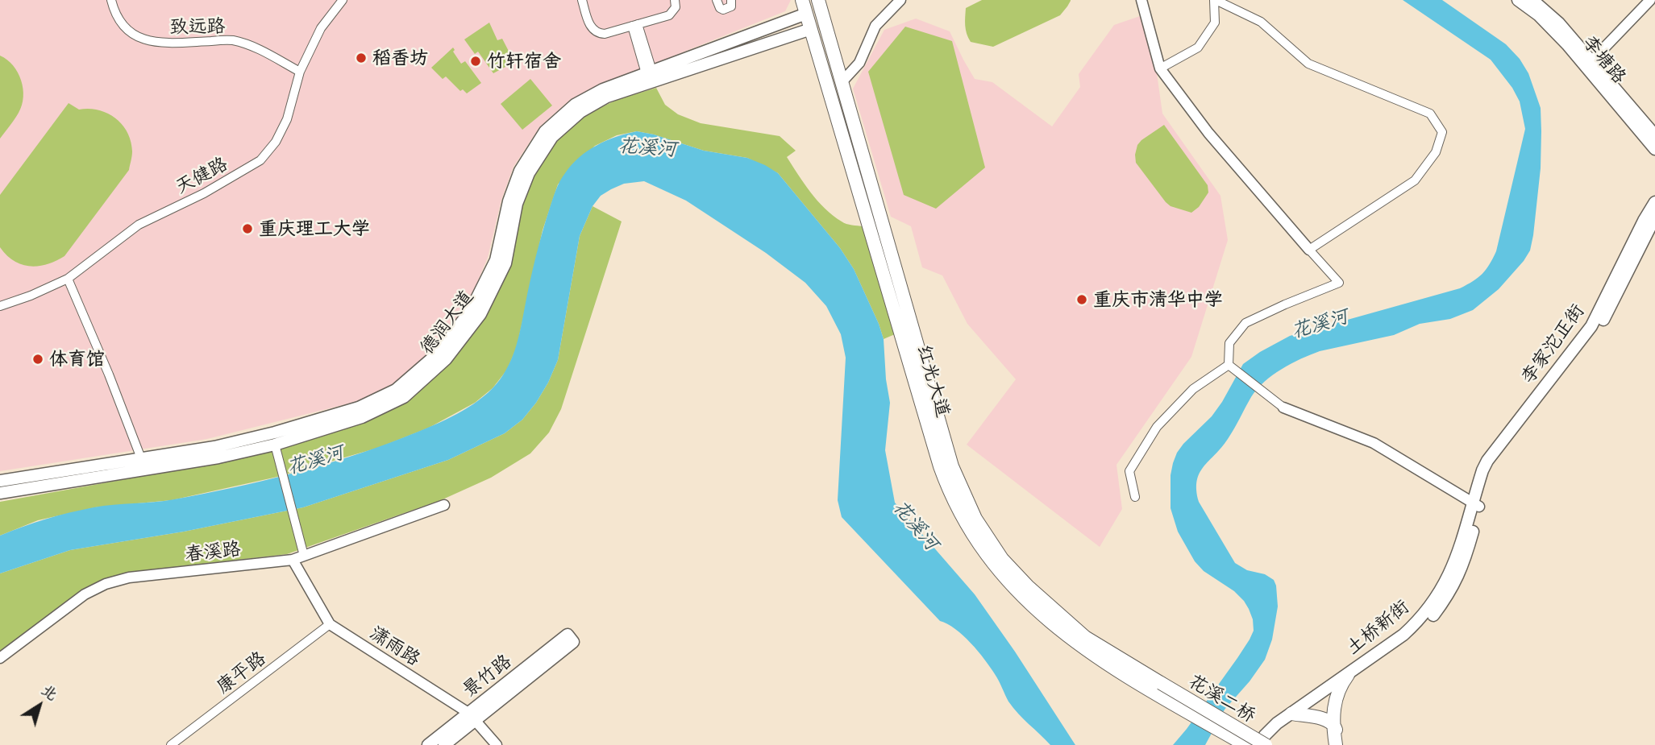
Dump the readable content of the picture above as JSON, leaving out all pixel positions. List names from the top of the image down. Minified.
{"streets":{"main road":["李塘路","德润大道","李家沱正街","红光大道","土桥新街","景竹路","花溪二桥"],"street":["致远路","天健路","春溪路","潇雨路","康平路"]},"crossings":[["致远路","天健路"],["德润大道","红光大道"],["李家沱正街","土桥新街"],["红光大道","花溪二桥"],["春溪路","潇雨路"],["土桥新街","花溪二桥"],["潇雨路","康平路"],["潇雨路","景竹路"]],"water":["花溪河"],"places":["稻香坊","竹轩宿舍","重庆理工大学","重庆市清华中学","体育馆"],"north":"top right"}
